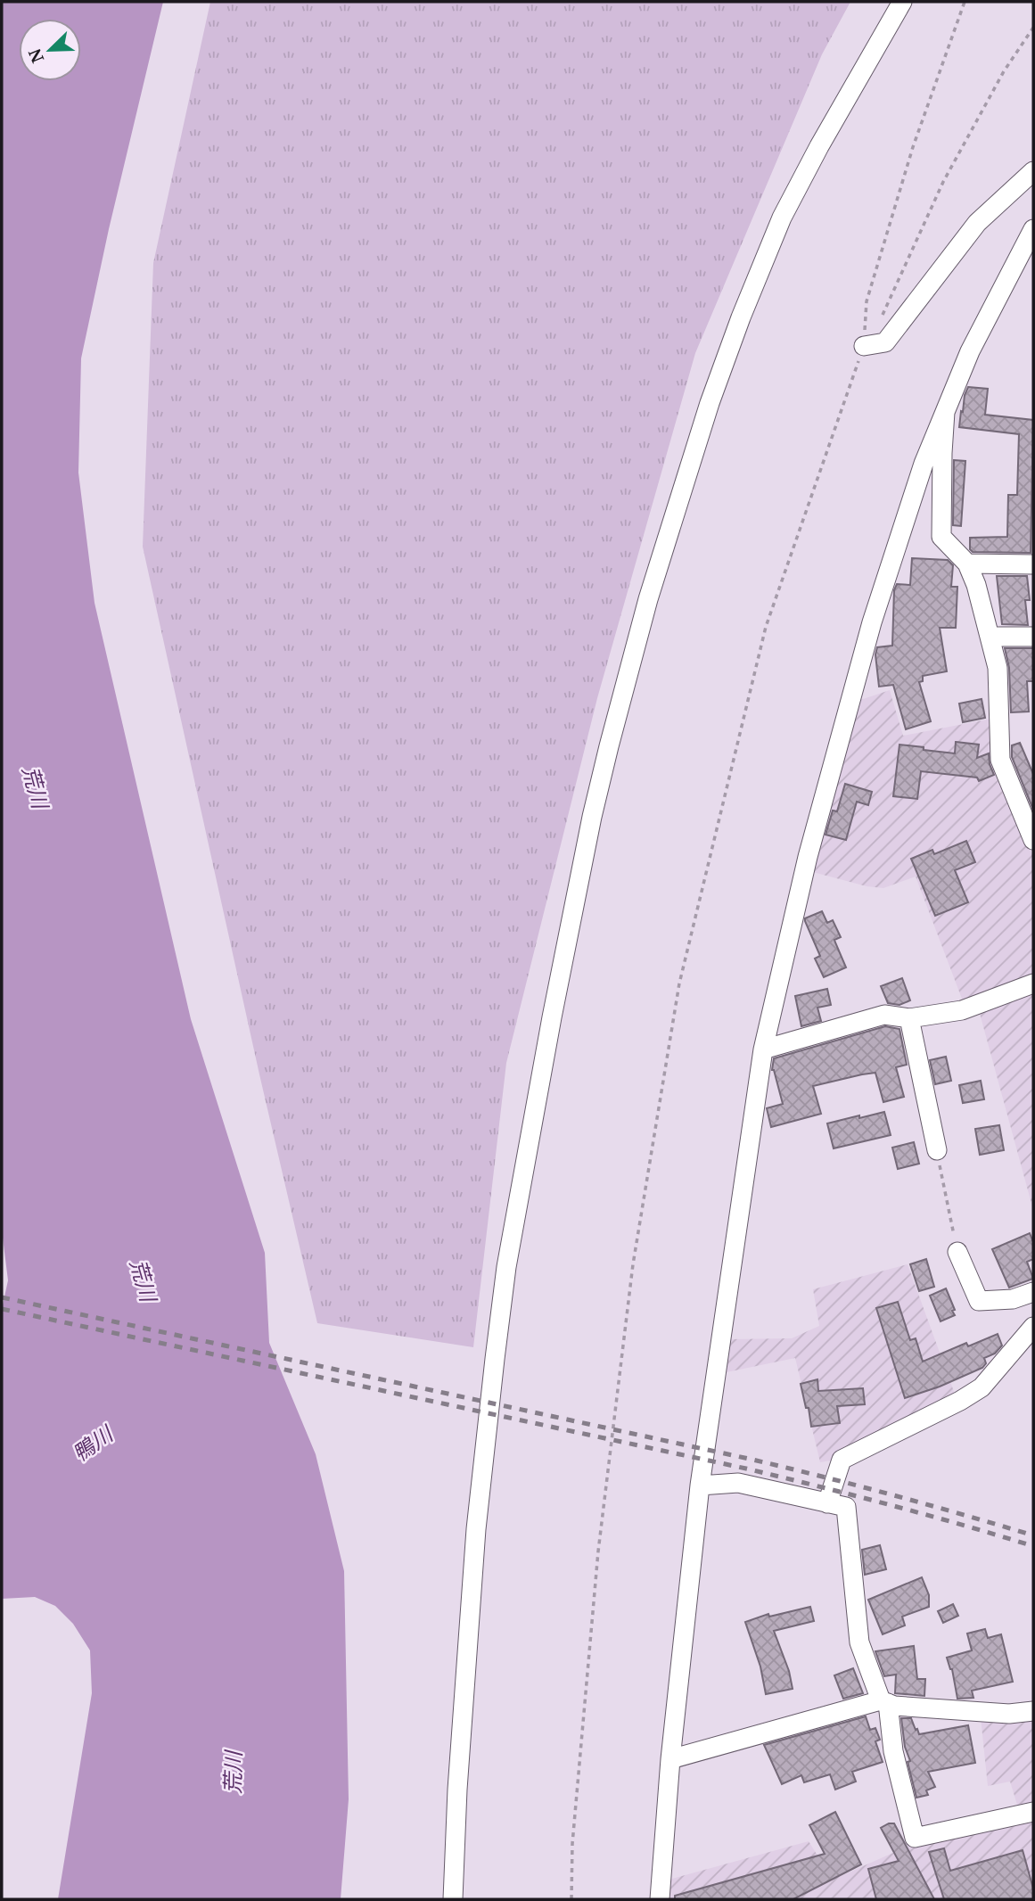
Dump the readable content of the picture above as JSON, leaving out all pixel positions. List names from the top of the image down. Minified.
{"water":["荒川","鴨川"],"north":"bottom left"}
